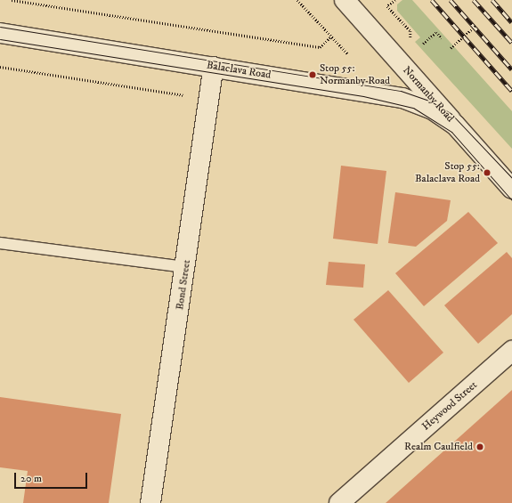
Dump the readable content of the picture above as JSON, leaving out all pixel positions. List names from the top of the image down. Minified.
{"streets":{"street":["Balaclava Road","Normanby Road","Bond Street","Heywood Street"]},"crossings":[["Balaclava Road","Normanby Road"],["Balaclava Road","Bond Street"]],"places":["Stop 55: Normanby Road","Stop 55: Balaclava Road","Realm Caulfield"],"scale_bar":"20 m"}
